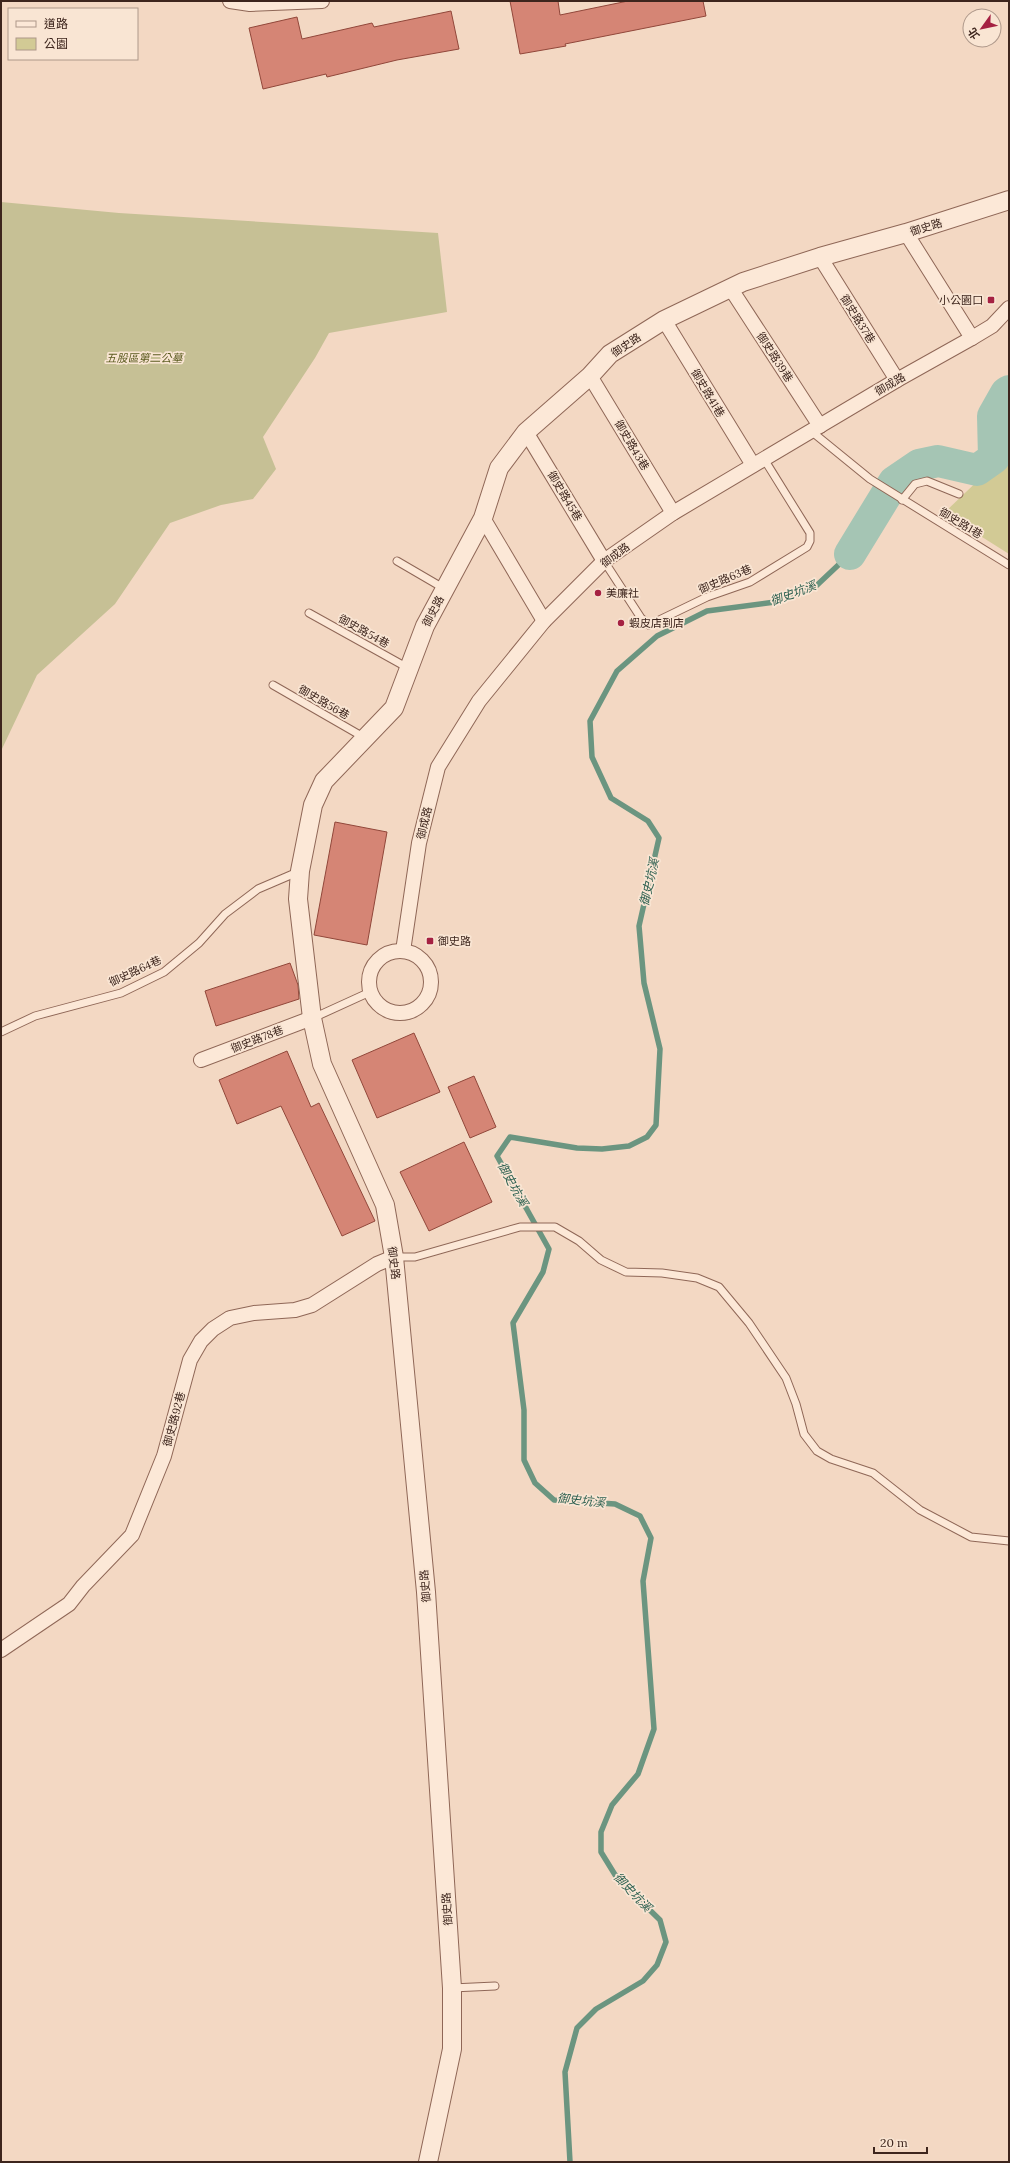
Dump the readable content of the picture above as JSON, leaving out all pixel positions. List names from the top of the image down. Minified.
{"streets":{"street":["御史路","御史路37巷","御史路39巷","御成路","御史路41巷","御史路43巷","御史路45巷","御史路78巷","御史路92巷"],"lane":["御史路1巷","御史路63巷","御史路54巷","御史路56巷","御史路64巷"]},"crossings":[["御史路","御史路37巷"],["御史路","御史路39巷"],["御史路","御史路41巷"],["御史路","御史路43巷"],["御史路","御史路45巷"],["御史路","御史路54巷"],["御史路","御史路56巷"],["御史路","御史路64巷"],["御史路","御史路78巷"],["御史路","御史路92巷"],["御史路37巷","御成路"],["御史路39巷","御成路"],["御史路39巷","御史路1巷"],["御成路","御史路41巷"],["御成路","御史路43巷"],["御成路","御史路45巷"],["御成路","御史路1巷"],["御成路","御史路63巷"],["御史路41巷","御史路63巷"],["御史路45巷","御史路63巷"]],"water":["御史坑溪"],"parks":["五股區第二公墓"],"places":{"transit":["小公園口","御史路"],"other":["美廉社","蝦皮店到店"]},"legend":["道路","公園"],"scale_bar":"20 m","north":"bottom left"}
